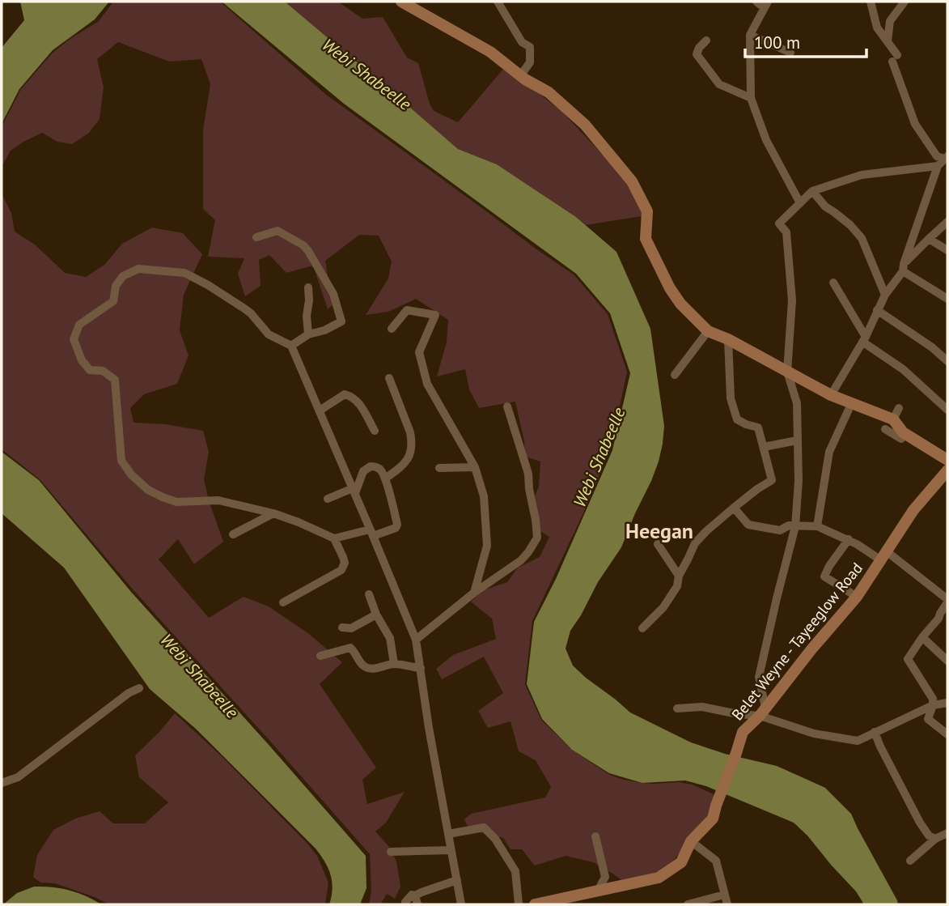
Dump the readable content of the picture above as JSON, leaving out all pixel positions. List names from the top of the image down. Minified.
{"streets":{"street":["Belet Weyne - Tayeeglow Road"]},"districts":["Heegan"],"water":["Webi Shabeelle"],"scale_bar":"100 m"}
